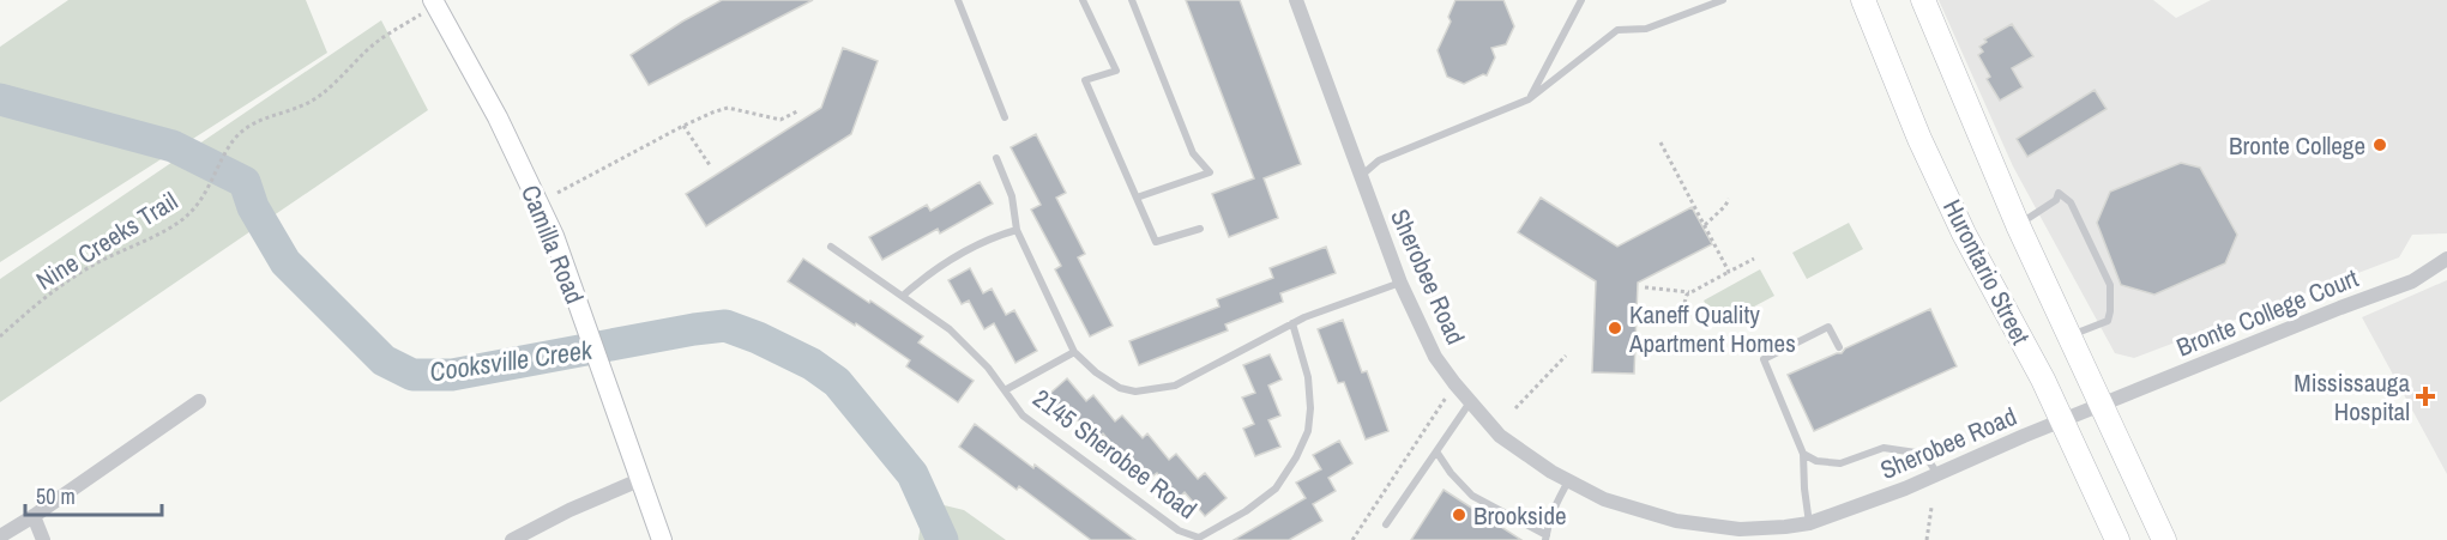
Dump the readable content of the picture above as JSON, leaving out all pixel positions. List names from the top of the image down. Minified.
{"streets":{"main road":["Hurontario Street"],"street":["Camilla Road","Sherobee Road","Bronte College Court"],"lane":["2145 Sherobee Road"],"path":["Nine Creeks Trail"]},"crossings":[["Nine Creeks Trail","Camilla Road"],["Hurontario Street","Sherobee Road"],["Hurontario Street","Bronte College Court"],["Sherobee Road","Bronte College Court"]],"water":["Cooksville Creek"],"places":{"other":["Bronte College","Kaneff Quality Apartment Homes","Brookside"],"health":["Mississauga Hospital"]},"scale_bar":"50 m"}
